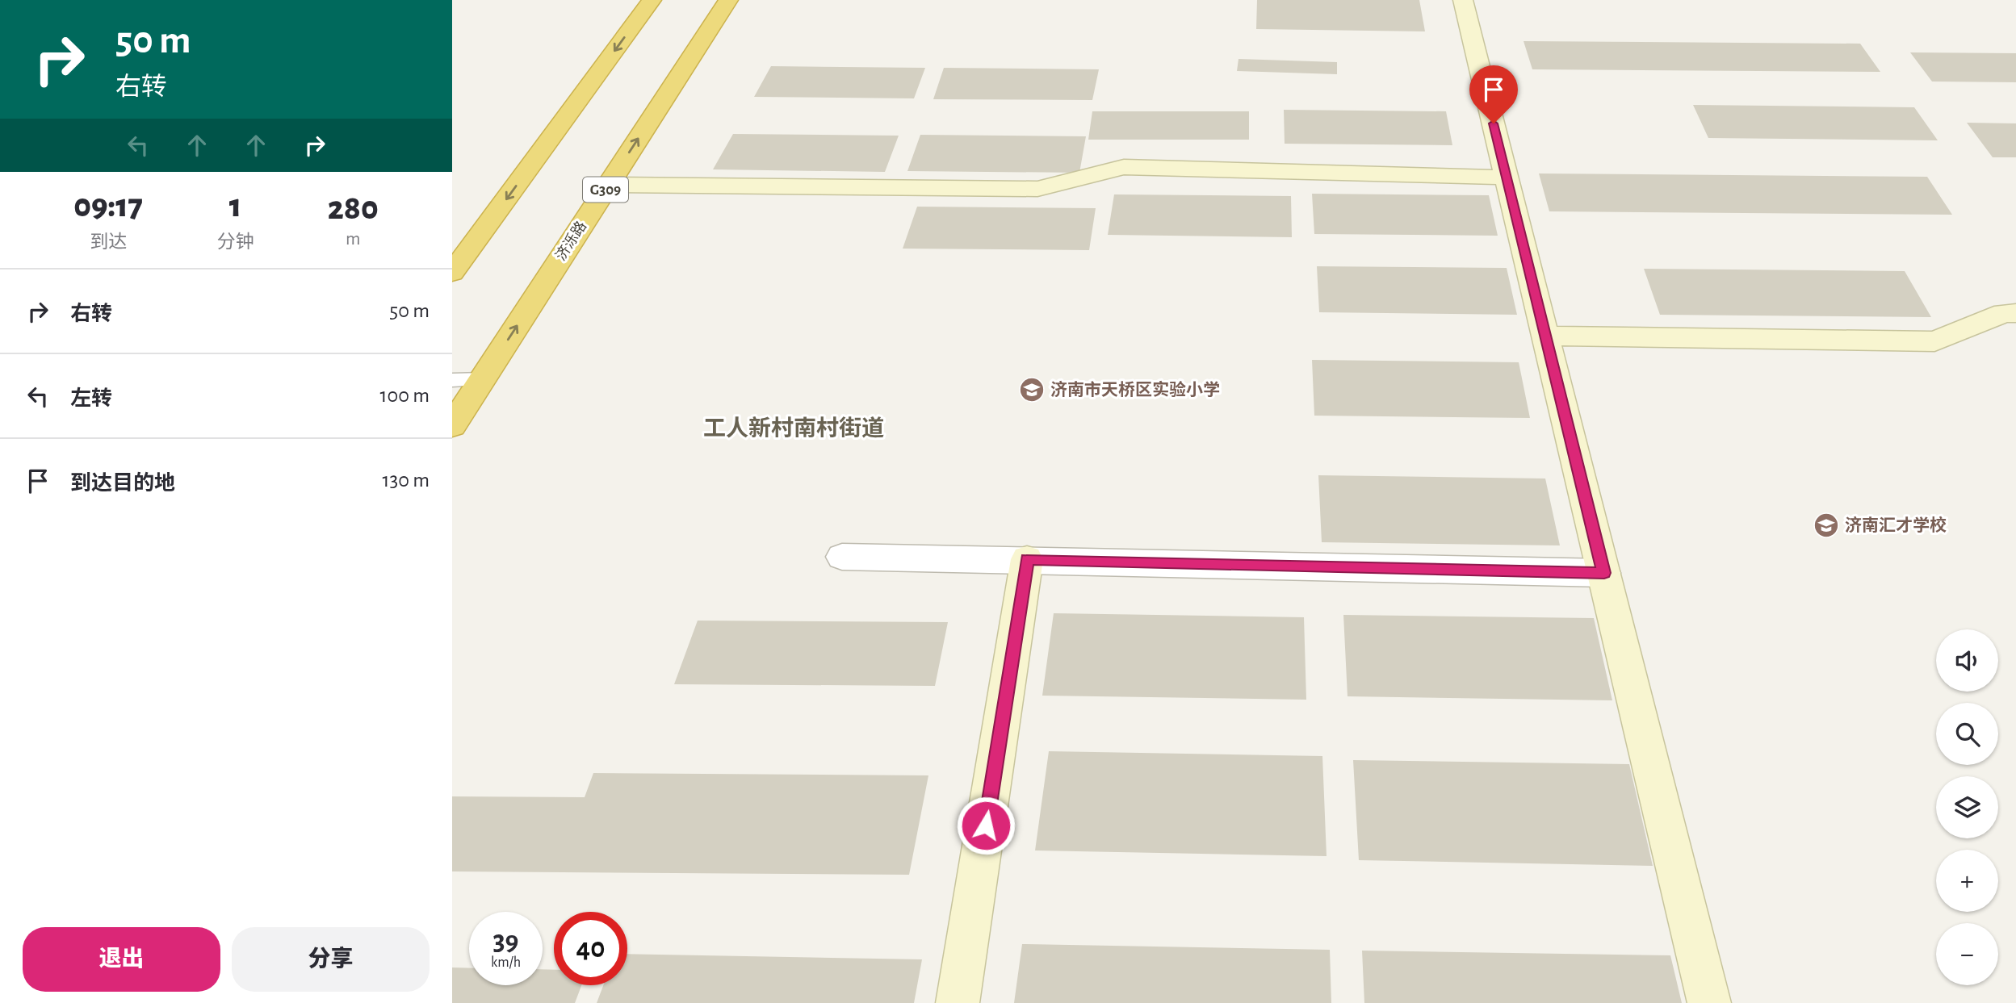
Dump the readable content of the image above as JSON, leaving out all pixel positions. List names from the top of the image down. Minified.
{"streets":{"highway":["G309","济泺路"]},"districts":["工人新村南村街道"],"places":{"school or university":["济南市天桥区实验小学","济南汇才学校"]},"page":{"turn":["50 m","右转"],"eta":["09:17","到达","1","分钟","280","m"],"list":[{"name":"右转","value":"50 m"},{"name":"左转","value":"100 m"},{"name":"到达目的地","value":"130 m"}],"map_buttons":["+","−"],"speed":"39 km/h","limit":"40","buttons":["退出","分享"]}}
